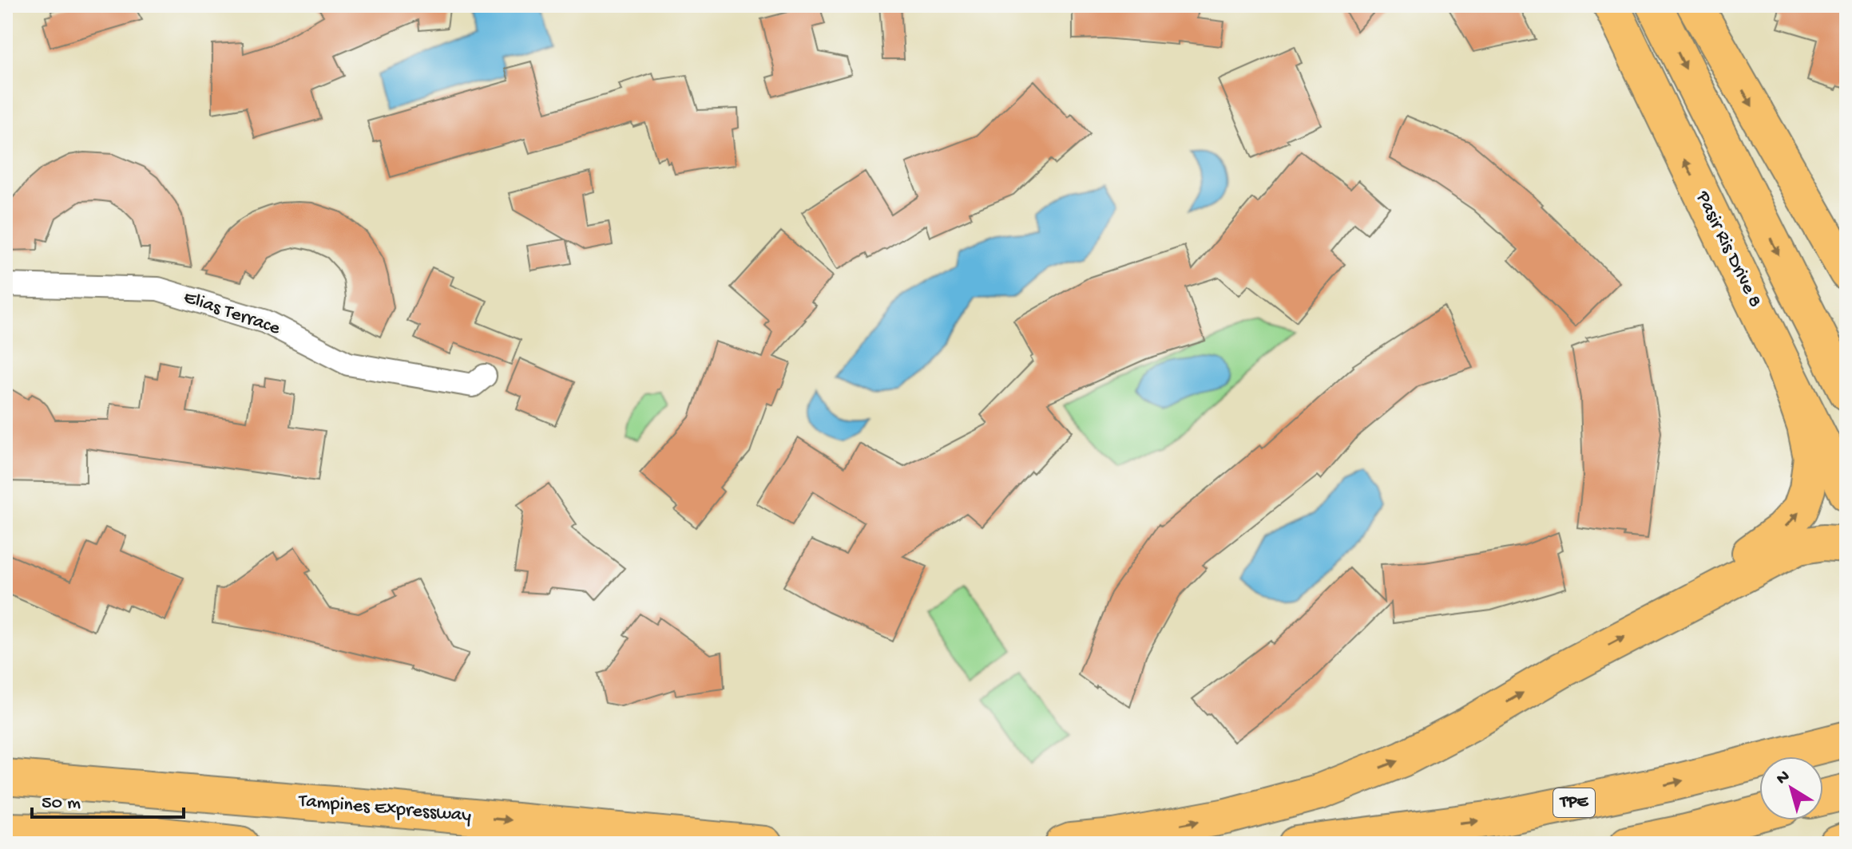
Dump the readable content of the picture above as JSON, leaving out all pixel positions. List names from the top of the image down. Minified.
{"streets":{"main road":["Pasir Ris Drive 8","TPE","Tampines Expressway"],"street":["Elias Terrace"]},"one_way":["Tampines Expressway"],"scale_bar":"50 m","north":"top left"}
